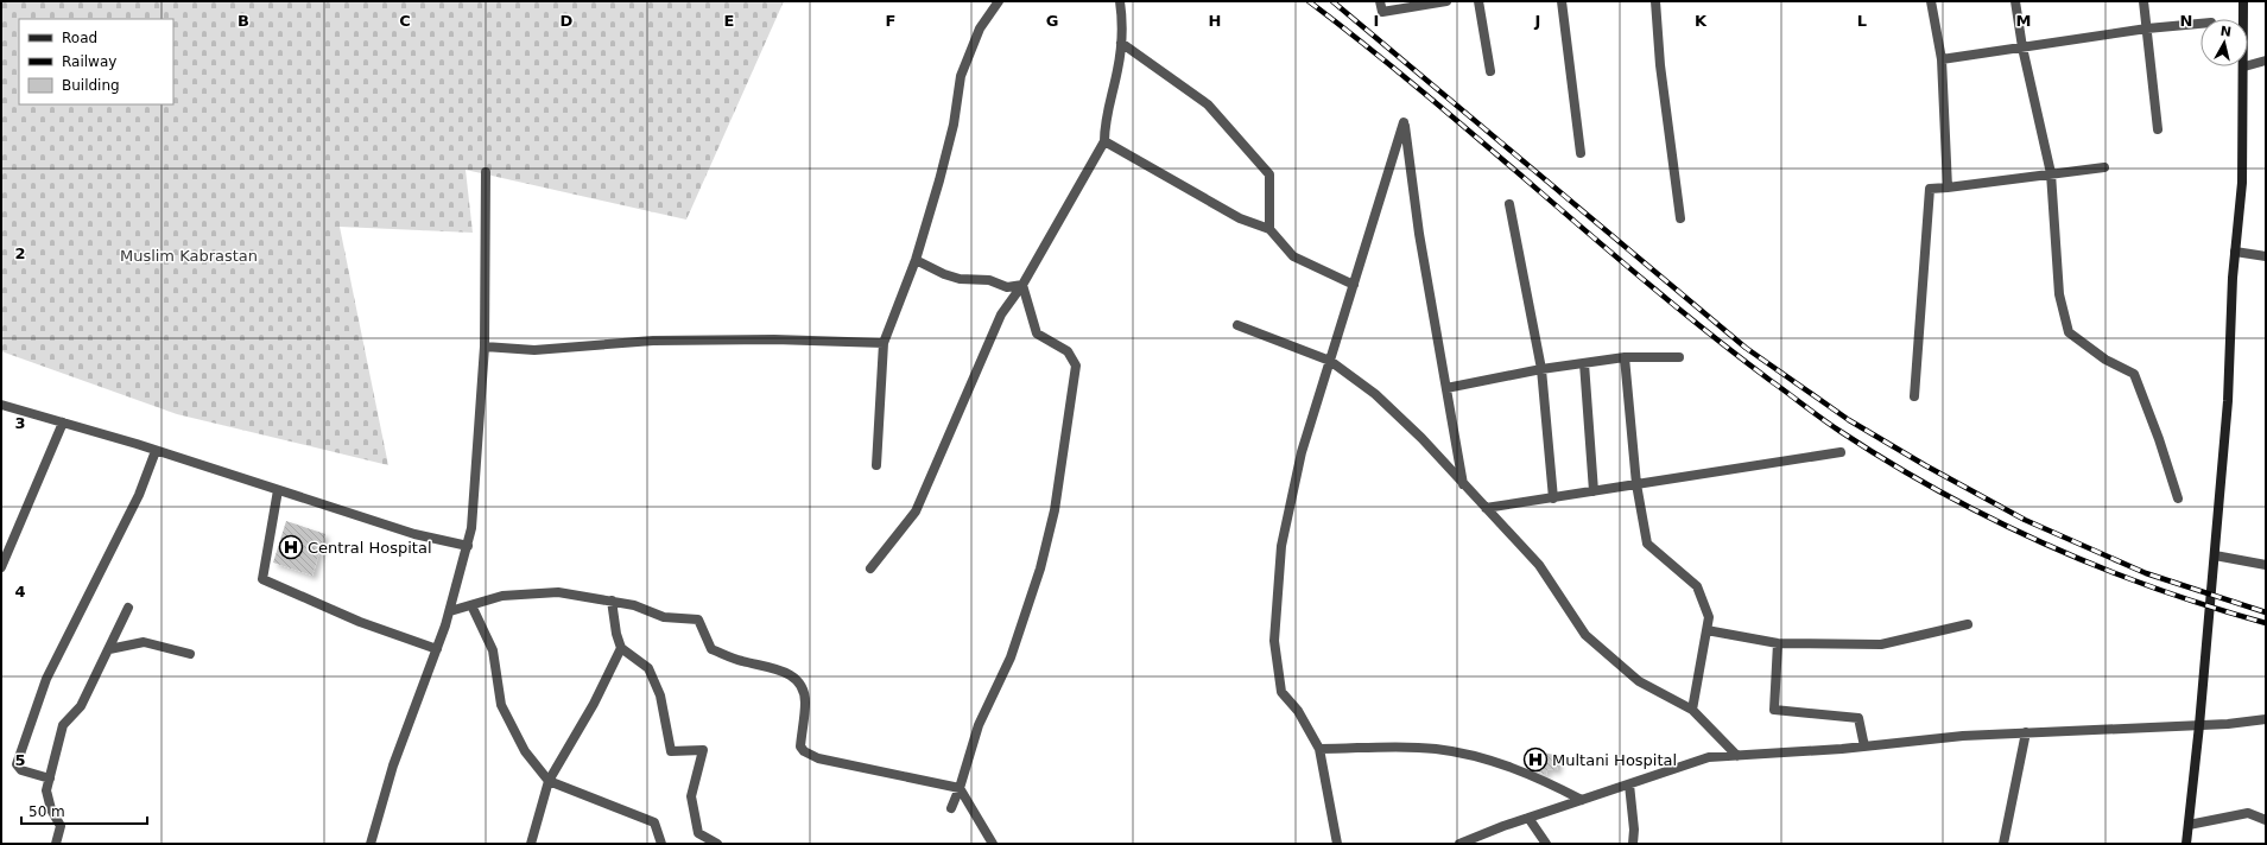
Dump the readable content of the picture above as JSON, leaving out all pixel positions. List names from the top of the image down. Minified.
{"parks":["Muslim Kabrastan"],"places":{"hospital":["Central Hospital","Multani Hospital"]},"legend":["Road","Railway","Building"],"scale_bar":"50 m","north":"top","grid":{"columns":["B","C","D","E","F","G","H","I","J","K","L","M","N"],"rows":["2","3","4","5"]}}
